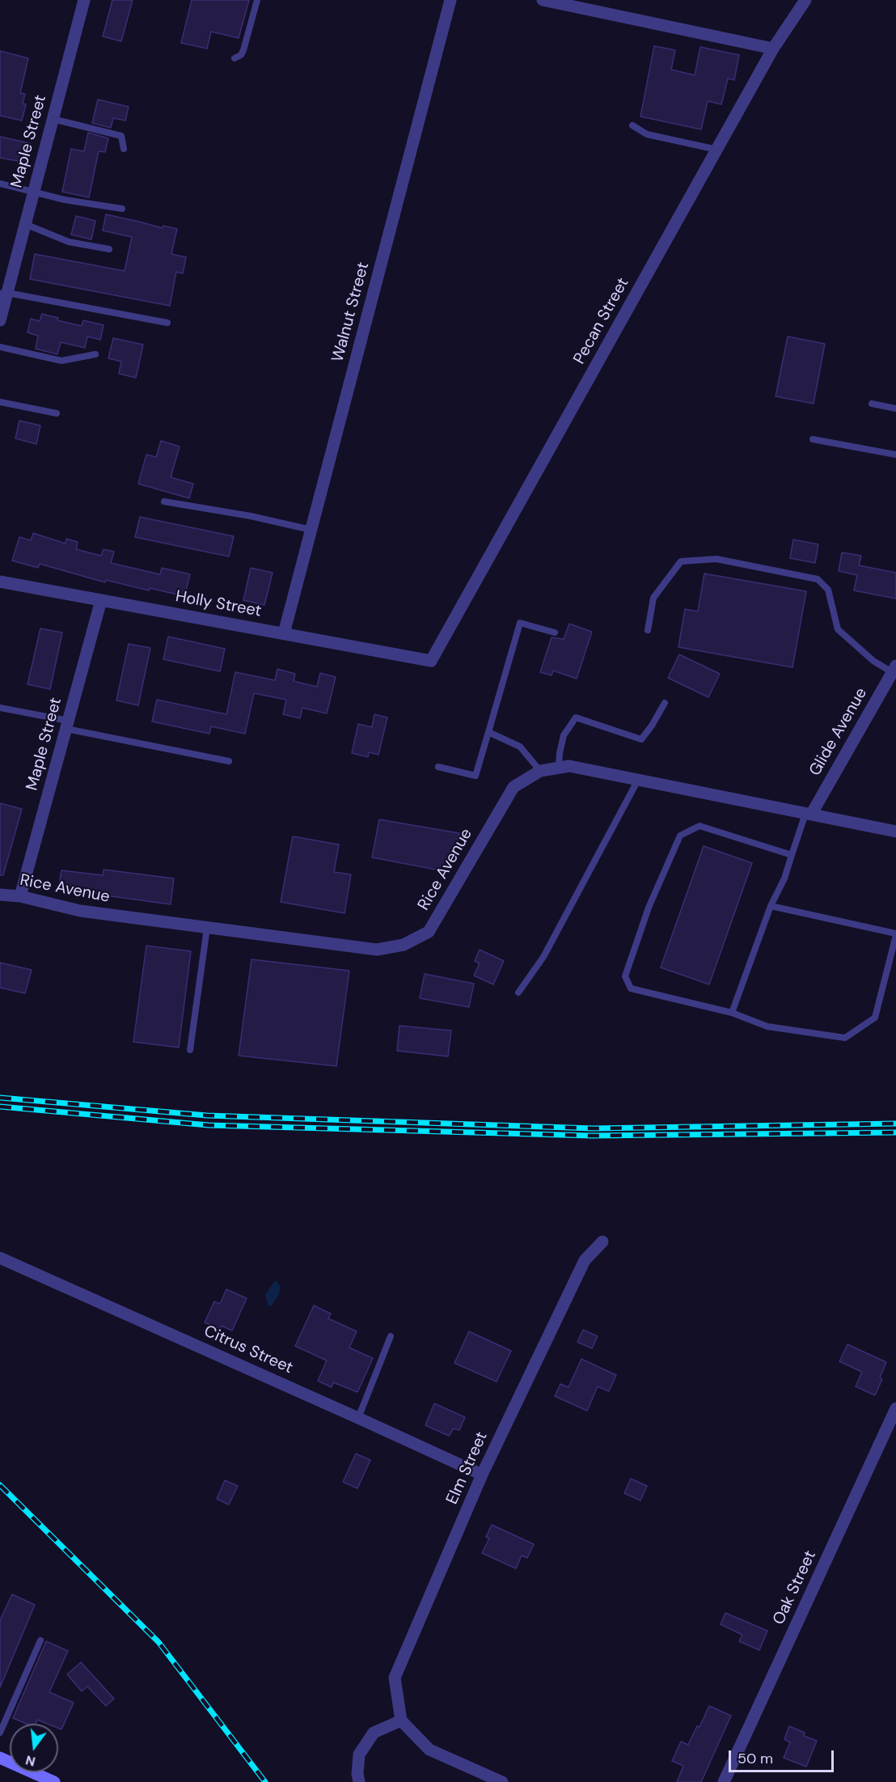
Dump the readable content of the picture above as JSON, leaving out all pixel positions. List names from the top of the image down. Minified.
{"streets":{"street":["Maple Street","Walnut Street","Pecan Street","Holly Street","Glide Avenue","Rice Avenue","Citrus Street","Elm Street","Oak Street"]},"crossings":[["Maple Street","Holly Street"],["Maple Street","Rice Avenue"],["Walnut Street","Holly Street"],["Pecan Street","Holly Street"],["Glide Avenue","Rice Avenue"],["Citrus Street","Elm Street"]],"scale_bar":"50 m","north":"bottom"}
